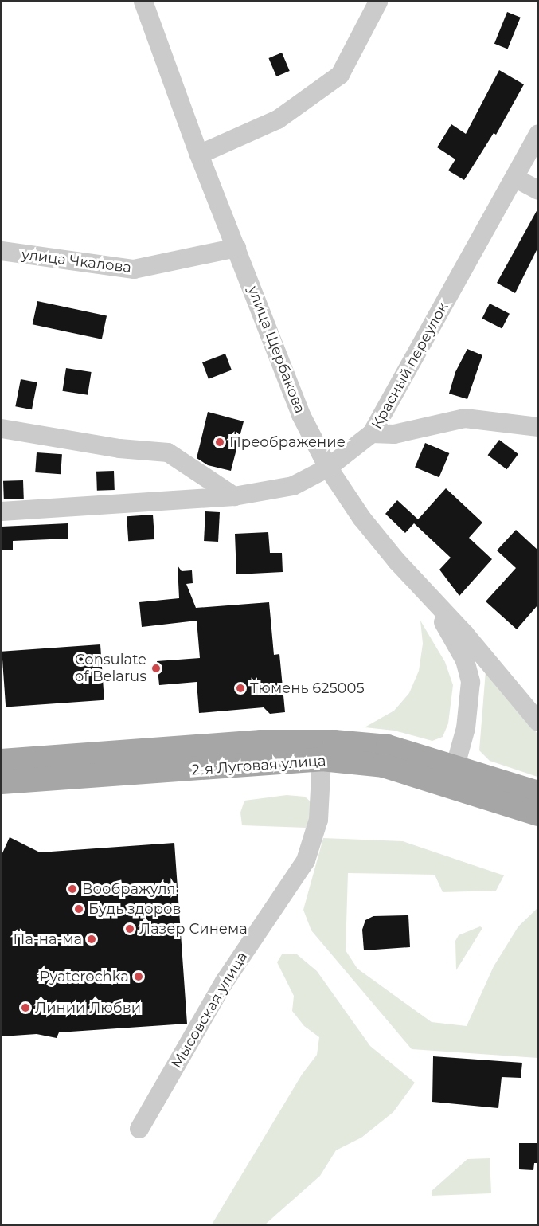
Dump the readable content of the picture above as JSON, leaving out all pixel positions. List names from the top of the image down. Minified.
{"streets":{"main road":["2-я Луговая улица"],"street":["улица Чкалова","улица Щербакова","Красный переулок","Мысовская улица"]},"crossings":[["улица Чкалова","улица Щербакова"],["улица Щербакова","Красный переулок"],["2-я Луговая улица","Мысовская улица"]],"places":["Преображение","Consulate of Belarus","Тюмень 625005","Воображуля","Будь здоров","Лазер Синема","Па-на-ма","Pyaterochka","Линии Любви"]}
